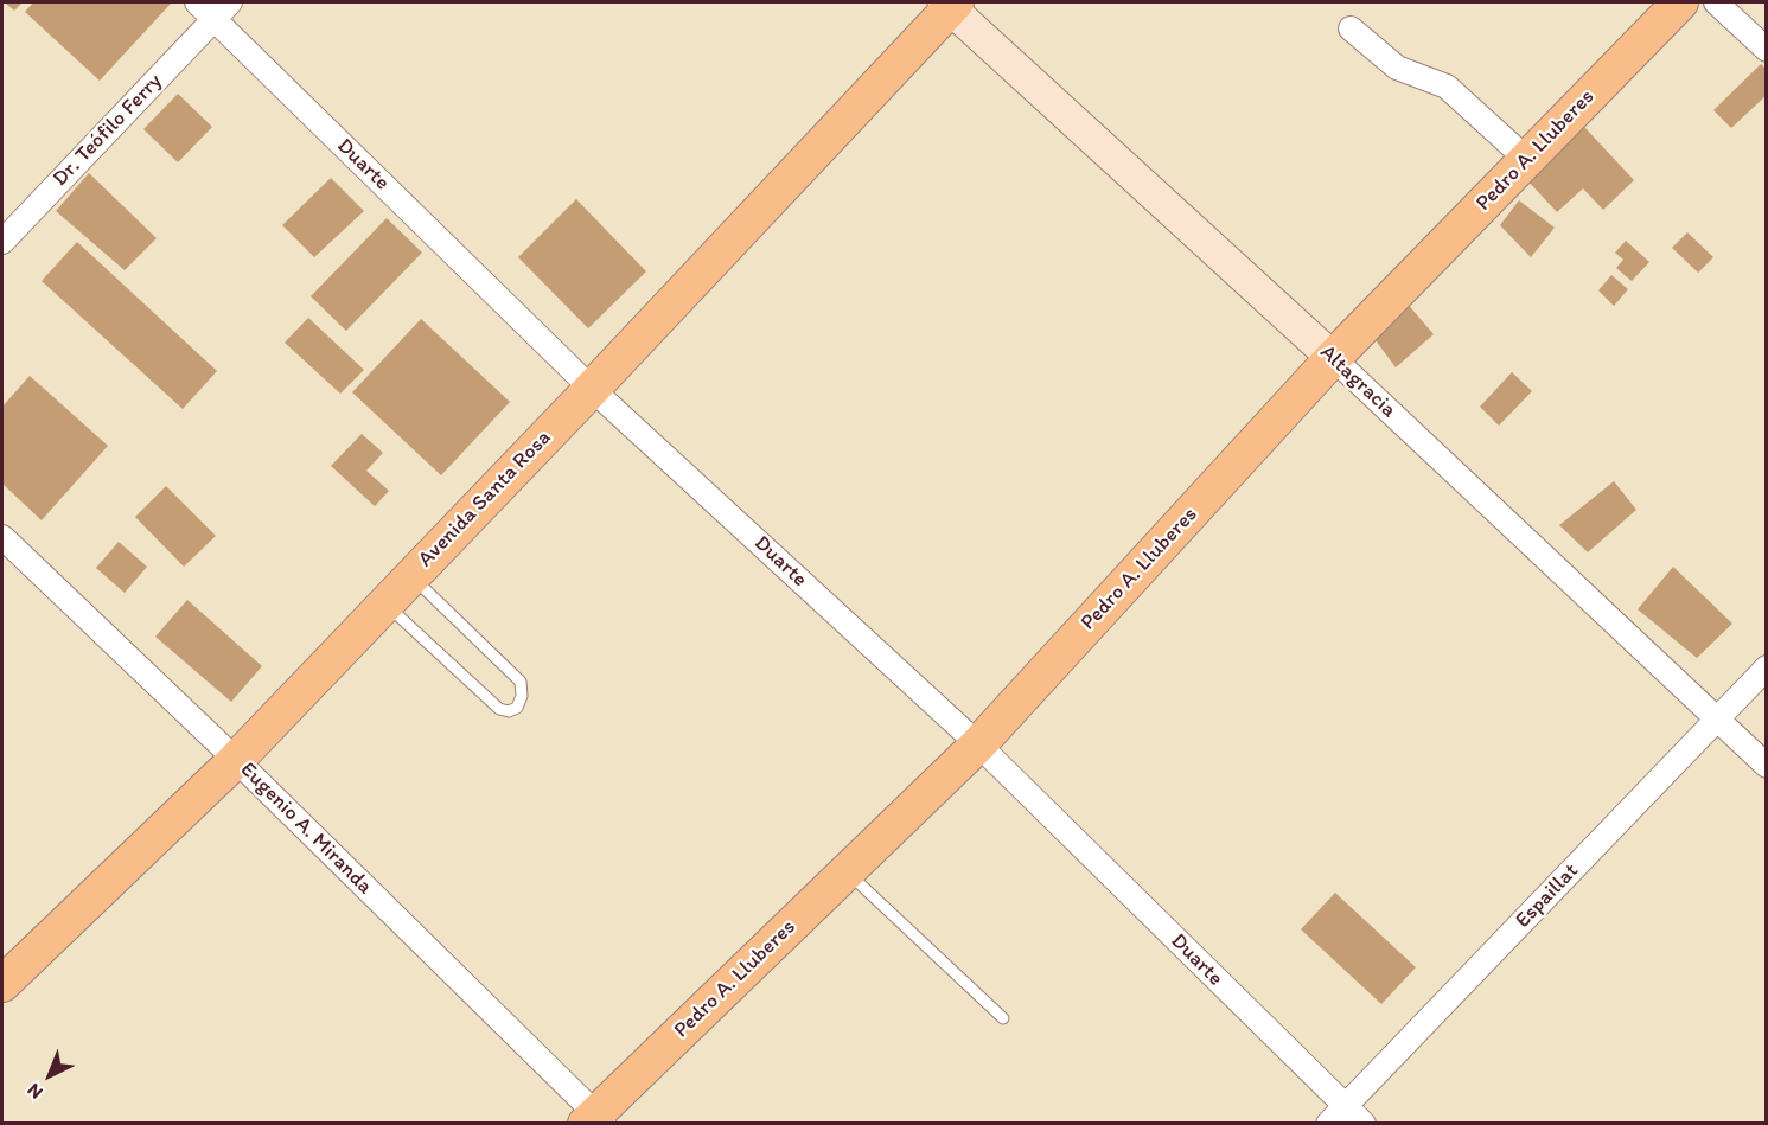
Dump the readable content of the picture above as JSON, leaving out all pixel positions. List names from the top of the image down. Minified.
{"streets":{"main road":["Pedro A. Lluberes","Avenida Santa Rosa"],"street":["Dr. Teófilo Ferry","Duarte","Altagracia","Eugenio A. Miranda","Espaillat"]},"crossings":[["Dr. Teófilo Ferry","Duarte"],["Pedro A. Lluberes","Duarte"],["Pedro A. Lluberes","Altagracia"],["Pedro A. Lluberes","Eugenio A. Miranda"],["Duarte","Avenida Santa Rosa"],["Duarte","Espaillat"],["Altagracia","Avenida Santa Rosa"],["Altagracia","Espaillat"],["Avenida Santa Rosa","Eugenio A. Miranda"]],"north":"bottom left"}
